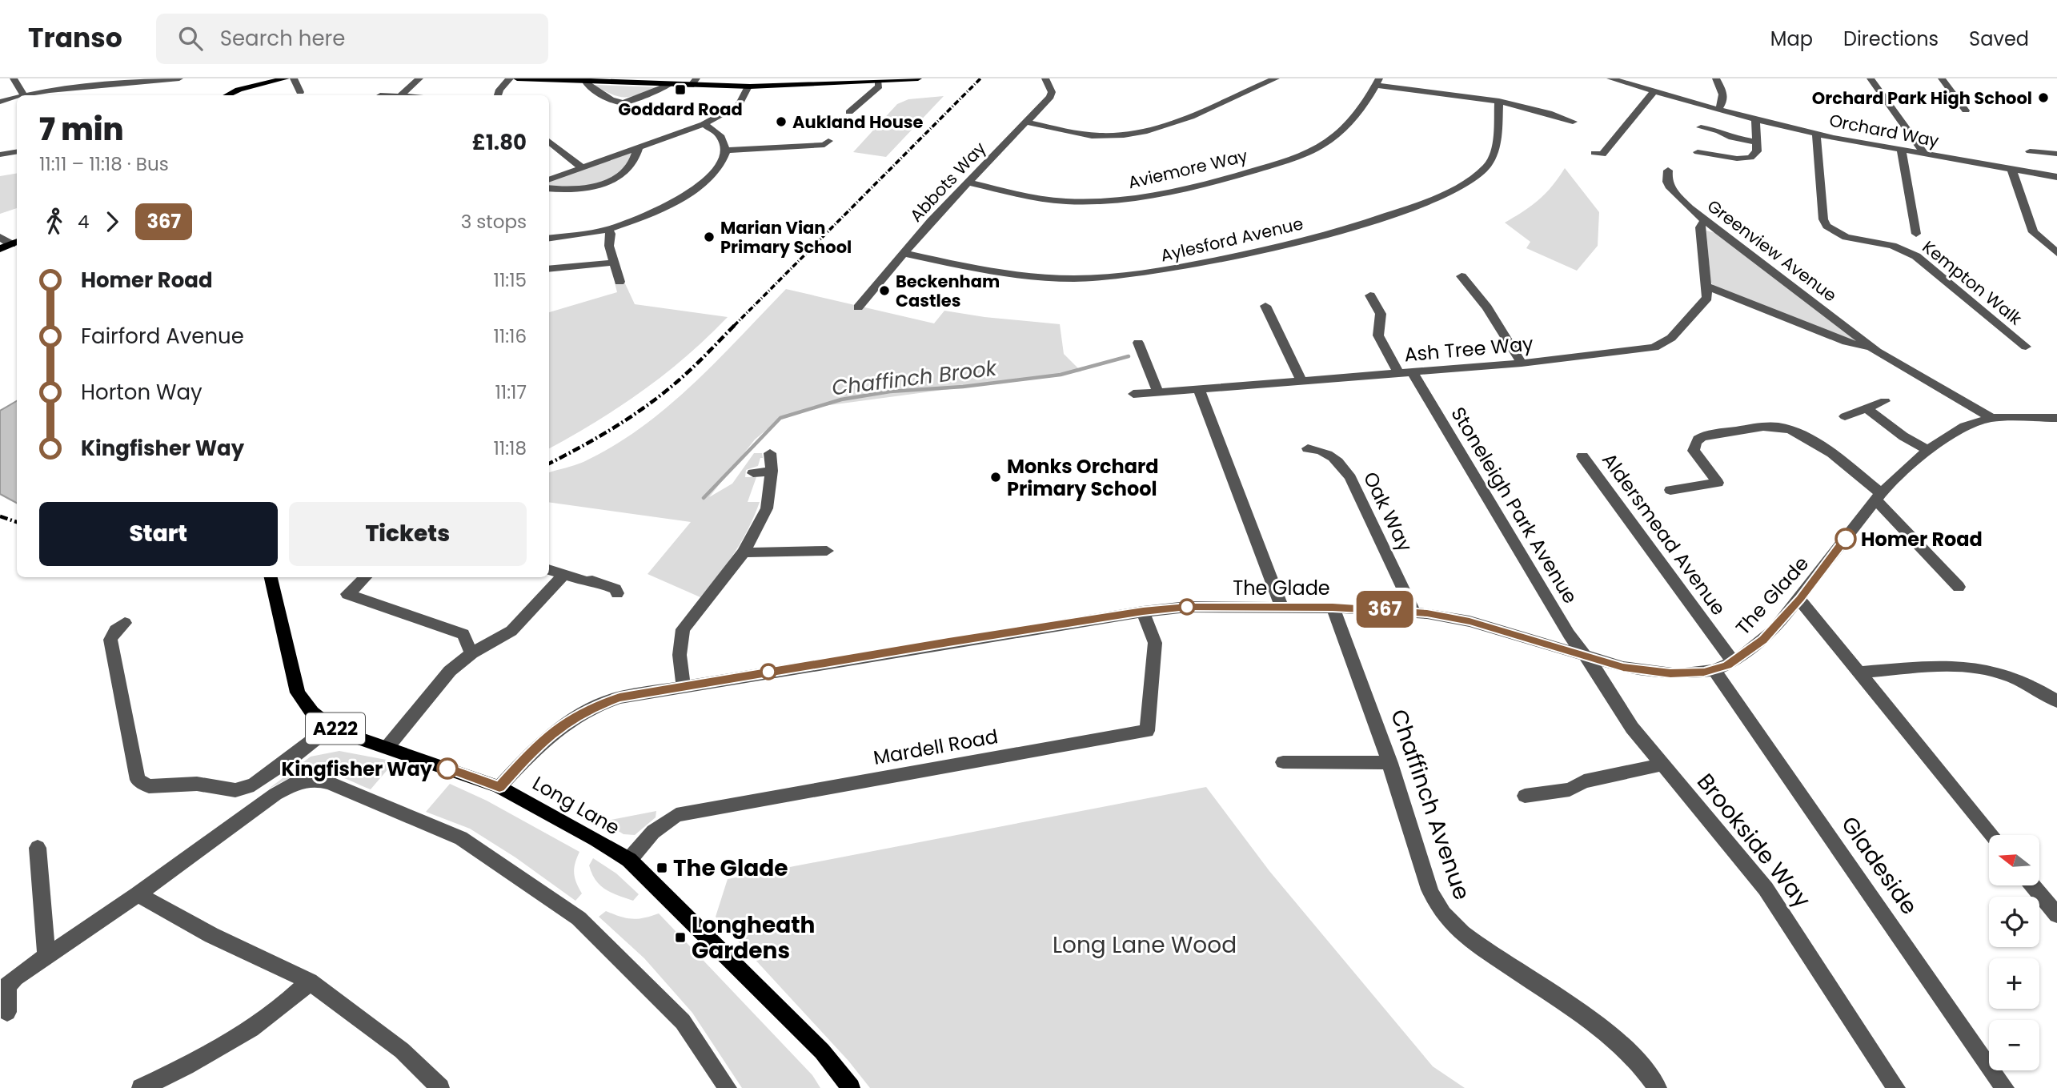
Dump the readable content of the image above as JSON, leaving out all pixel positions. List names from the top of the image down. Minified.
{"streets":{"main road":["A222","Long Lane"],"street":["Orchard Way","Aviemore Way","Abbots Way","Aylesford Avenue","Greenview Avenue","Kempton Walk","Ash Tree Way","Stoneleigh Park Avenue","Oak Way","Aldersmead Avenue","The Glade","Mardell Road","Chaffinch Avenue","Brookside Way","Gladeside"]},"crossings":[["Orchard Way","Kempton Walk"],["Aviemore Way","Abbots Way"],["Abbots Way","Aylesford Avenue"],["Greenview Avenue","Ash Tree Way"],["Greenview Avenue","The Glade"],["Ash Tree Way","Stoneleigh Park Avenue"],["Stoneleigh Park Avenue","The Glade"],["Stoneleigh Park Avenue","Brookside Way"],["Oak Way","The Glade"],["Aldersmead Avenue","The Glade"],["The Glade","Mardell Road"],["The Glade","Chaffinch Avenue"],["The Glade","Long Lane"],["The Glade","Brookside Way"],["The Glade","Gladeside"],["Mardell Road","Long Lane"]],"water":["Chaffinch Brook"],"parks":["Long Lane Wood"],"places":{"transit":["Goddard Road","The Glade","Longheath Gardens"],"other":["Orchard Park High School","Aukland House","Marian Vian Primary School","Beckenham Castles","Monks Orchard Primary School","Homer Road","Kingfisher Way"]},"lines":["bus line 367"],"north":"left","page":{"header":"Transo","search":"Search here","nav":["Map","Directions","Saved"],"on_map":"367","heading":["7 min","11:11 – 11:18 · Bus","£1.80"],"legs":["4","367","3 stops"],"list":[{"name":"Homer Road","value":"11:15"},{"name":"Fairford Avenue","value":"11:16"},{"name":"Horton Way","value":"11:17"},{"name":"Kingfisher Way","value":"11:18"}],"buttons":["Start","Tickets"],"map_buttons":["+","−"]}}
